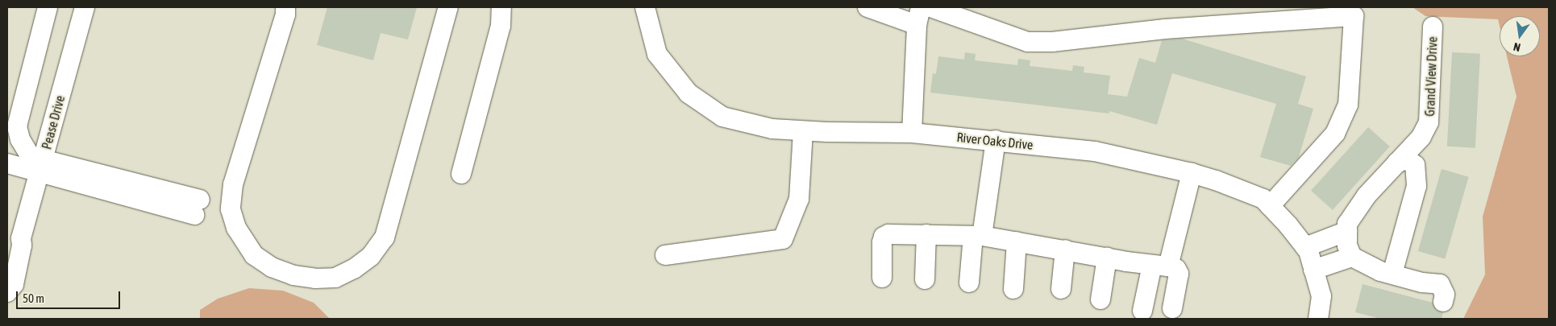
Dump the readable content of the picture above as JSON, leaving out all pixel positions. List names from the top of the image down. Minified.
{"streets":{"street":["Grand View Drive","Pease Drive","River Oaks Drive"]},"scale_bar":"50 m","north":"bottom"}
